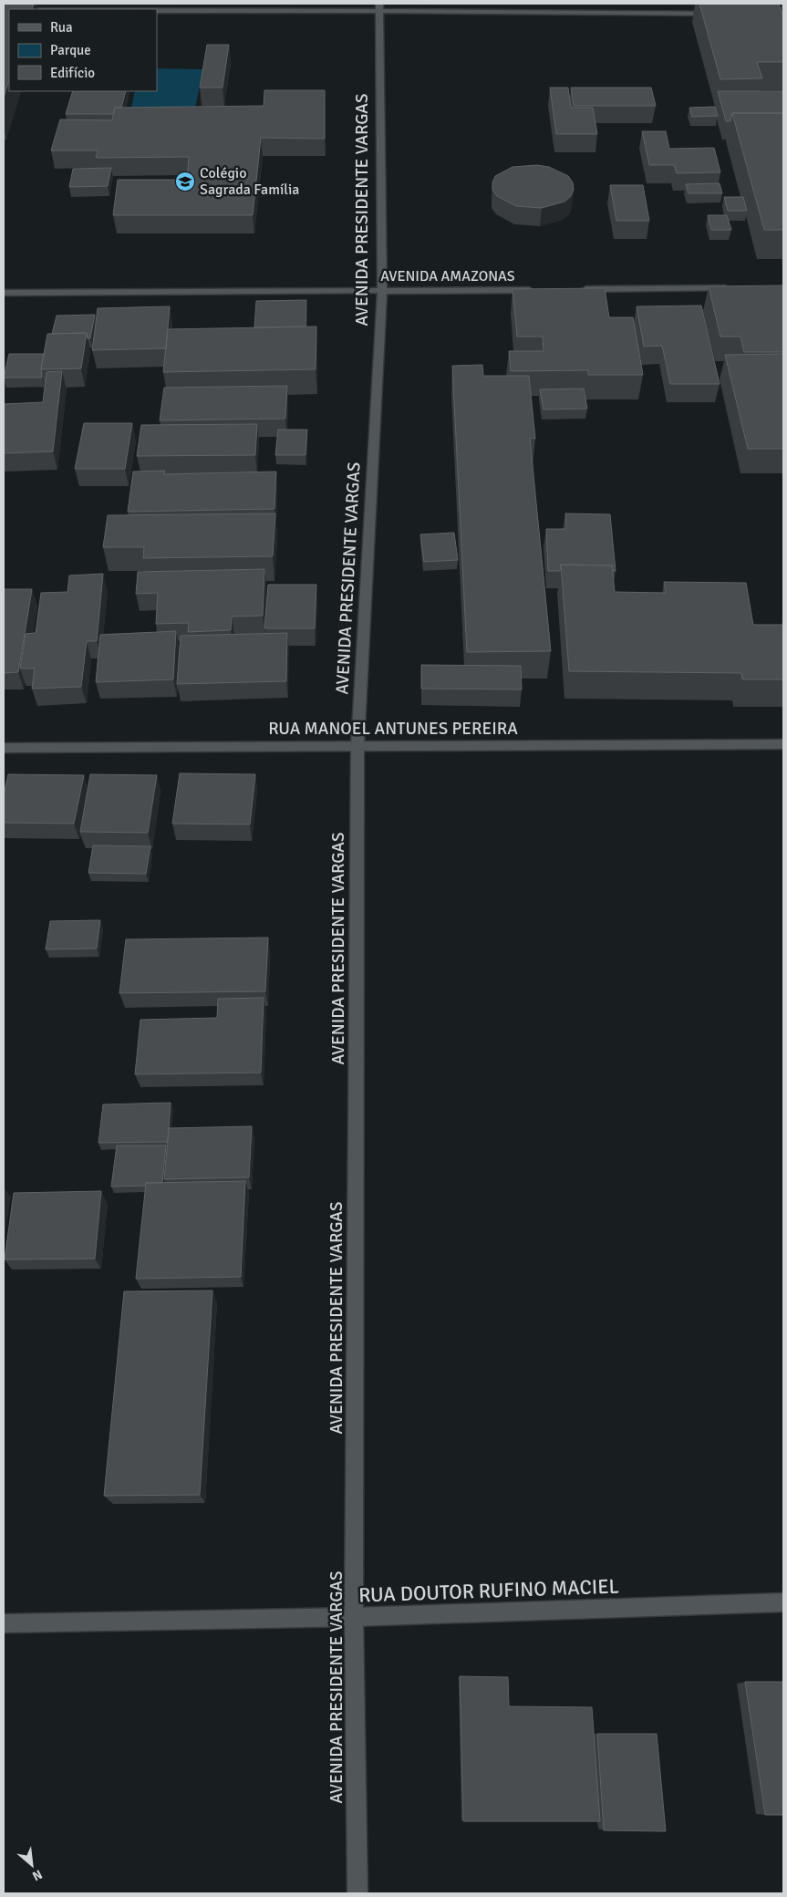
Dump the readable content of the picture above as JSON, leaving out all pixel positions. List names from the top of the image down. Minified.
{"streets":{"street":["AVENIDA PRESIDENTE VARGAS","AVENIDA AMAZONAS","RUA MANOEL ANTUNES PEREIRA","RUA DOUTOR RUFINO MACIEL"]},"crossings":[["AVENIDA PRESIDENTE VARGAS","AVENIDA AMAZONAS"],["AVENIDA PRESIDENTE VARGAS","RUA MANOEL ANTUNES PEREIRA"],["AVENIDA PRESIDENTE VARGAS","RUA DOUTOR RUFINO MACIEL"]],"places":{"school or university":["Colégio Sagrada Família"]},"legend":["Rua","Parque","Edifício"],"north":"bottom right"}
